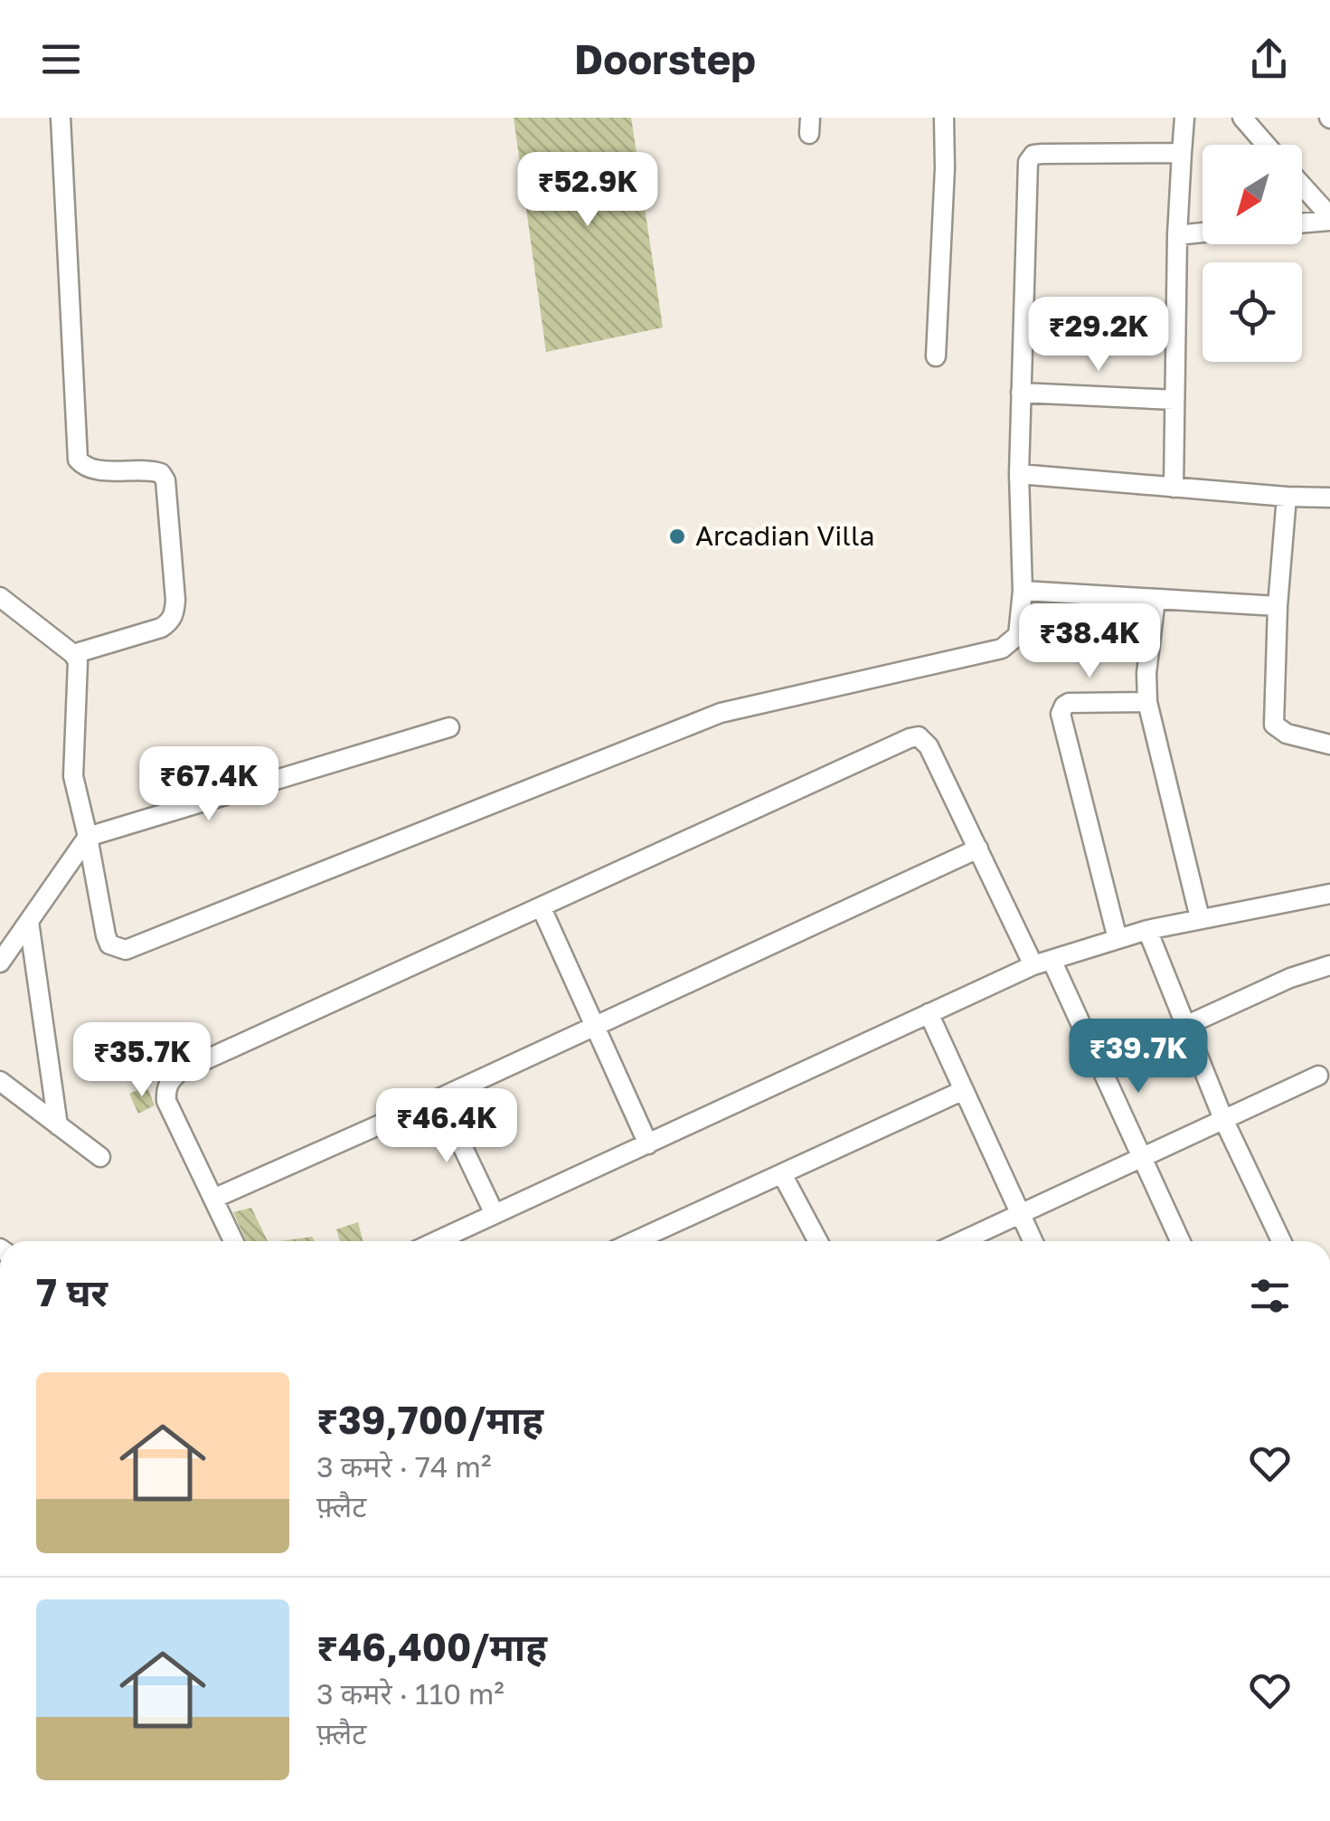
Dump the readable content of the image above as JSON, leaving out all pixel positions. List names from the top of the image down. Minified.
{"places":["Arcadian Villa"],"north":"bottom left","page":{"header":"Doorstep","price":["₹52.9K","₹29.2K","₹38.4K","₹67.4K","₹39.7K","₹35.7K","₹46.4K"],"heading":"7 घर","list":[{"name":"₹39,700/माह","note":"3 कमरे · 74 m² · फ़्लैट"},{"name":"₹46,400/माह","note":"3 कमरे · 110 m² · फ़्लैट"}]}}
